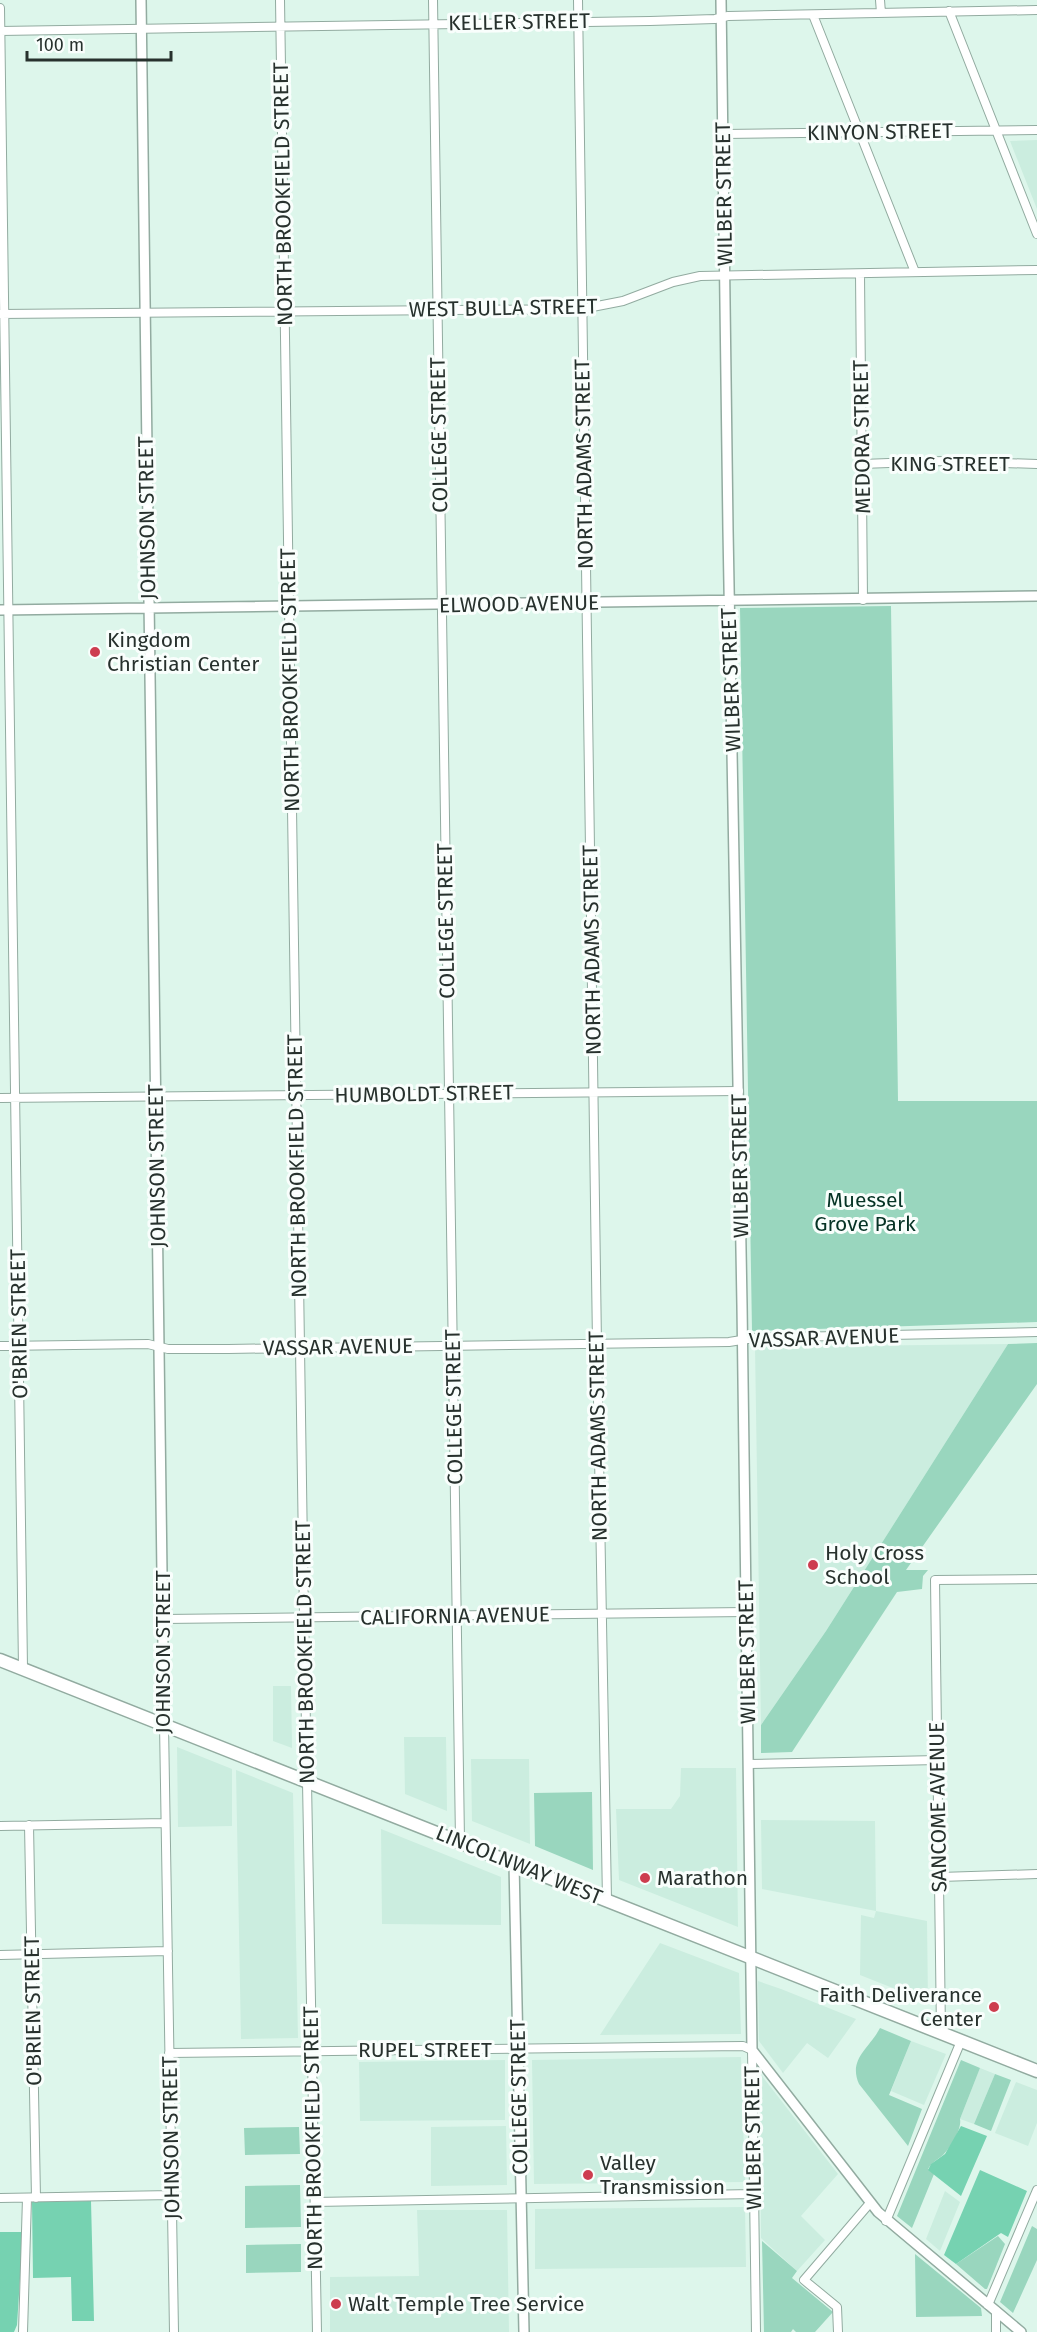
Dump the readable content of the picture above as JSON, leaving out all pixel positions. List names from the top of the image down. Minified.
{"streets":{"main road":["LINCOLNWAY WEST"],"street":["KELLER STREET","KINYON STREET","NORTH BROOKFIELD STREET","WILBER STREET","WEST BULLA STREET","COLLEGE STREET","MEDORA STREET","NORTH ADAMS STREET","KING STREET","JOHNSON STREET","ELWOOD AVENUE","HUMBOLDT STREET","O'BRIEN STREET","VASSAR AVENUE","CALIFORNIA AVENUE","SANCOME AVENUE","RUPEL STREET"]},"crossings":[["KELLER STREET","NORTH BROOKFIELD STREET"],["KELLER STREET","WILBER STREET"],["KELLER STREET","COLLEGE STREET"],["KELLER STREET","NORTH ADAMS STREET"],["KELLER STREET","JOHNSON STREET"],["KELLER STREET","O'BRIEN STREET"],["KINYON STREET","WILBER STREET"],["NORTH BROOKFIELD STREET","WEST BULLA STREET"],["NORTH BROOKFIELD STREET","ELWOOD AVENUE"],["NORTH BROOKFIELD STREET","HUMBOLDT STREET"],["NORTH BROOKFIELD STREET","VASSAR AVENUE"],["NORTH BROOKFIELD STREET","CALIFORNIA AVENUE"],["NORTH BROOKFIELD STREET","LINCOLNWAY WEST"],["NORTH BROOKFIELD STREET","RUPEL STREET"],["WILBER STREET","WEST BULLA STREET"],["WILBER STREET","ELWOOD AVENUE"],["WILBER STREET","HUMBOLDT STREET"],["WILBER STREET","VASSAR AVENUE"],["WILBER STREET","CALIFORNIA AVENUE"],["WILBER STREET","LINCOLNWAY WEST"],["WILBER STREET","RUPEL STREET"],["WEST BULLA STREET","COLLEGE STREET"],["WEST BULLA STREET","MEDORA STREET"],["WEST BULLA STREET","NORTH ADAMS STREET"],["WEST BULLA STREET","JOHNSON STREET"],["WEST BULLA STREET","O'BRIEN STREET"],["COLLEGE STREET","ELWOOD AVENUE"],["COLLEGE STREET","HUMBOLDT STREET"],["COLLEGE STREET","VASSAR AVENUE"],["COLLEGE STREET","CALIFORNIA AVENUE"],["COLLEGE STREET","LINCOLNWAY WEST"],["COLLEGE STREET","RUPEL STREET"],["MEDORA STREET","KING STREET"],["MEDORA STREET","ELWOOD AVENUE"],["NORTH ADAMS STREET","ELWOOD AVENUE"],["NORTH ADAMS STREET","HUMBOLDT STREET"],["NORTH ADAMS STREET","VASSAR AVENUE"],["NORTH ADAMS STREET","CALIFORNIA AVENUE"],["NORTH ADAMS STREET","LINCOLNWAY WEST"],["JOHNSON STREET","ELWOOD AVENUE"],["JOHNSON STREET","HUMBOLDT STREET"],["JOHNSON STREET","VASSAR AVENUE"],["JOHNSON STREET","CALIFORNIA AVENUE"],["JOHNSON STREET","LINCOLNWAY WEST"],["JOHNSON STREET","RUPEL STREET"],["ELWOOD AVENUE","O'BRIEN STREET"],["HUMBOLDT STREET","O'BRIEN STREET"],["O'BRIEN STREET","VASSAR AVENUE"],["O'BRIEN STREET","LINCOLNWAY WEST"],["SANCOME AVENUE","LINCOLNWAY WEST"]],"parks":["Muessel Grove Park"],"places":["Kingdom Christian Center","Holy Cross School","Marathon","Faith Deliverance Center","Valley Transmission","Walt Temple Tree Service"],"scale_bar":"100 m"}
